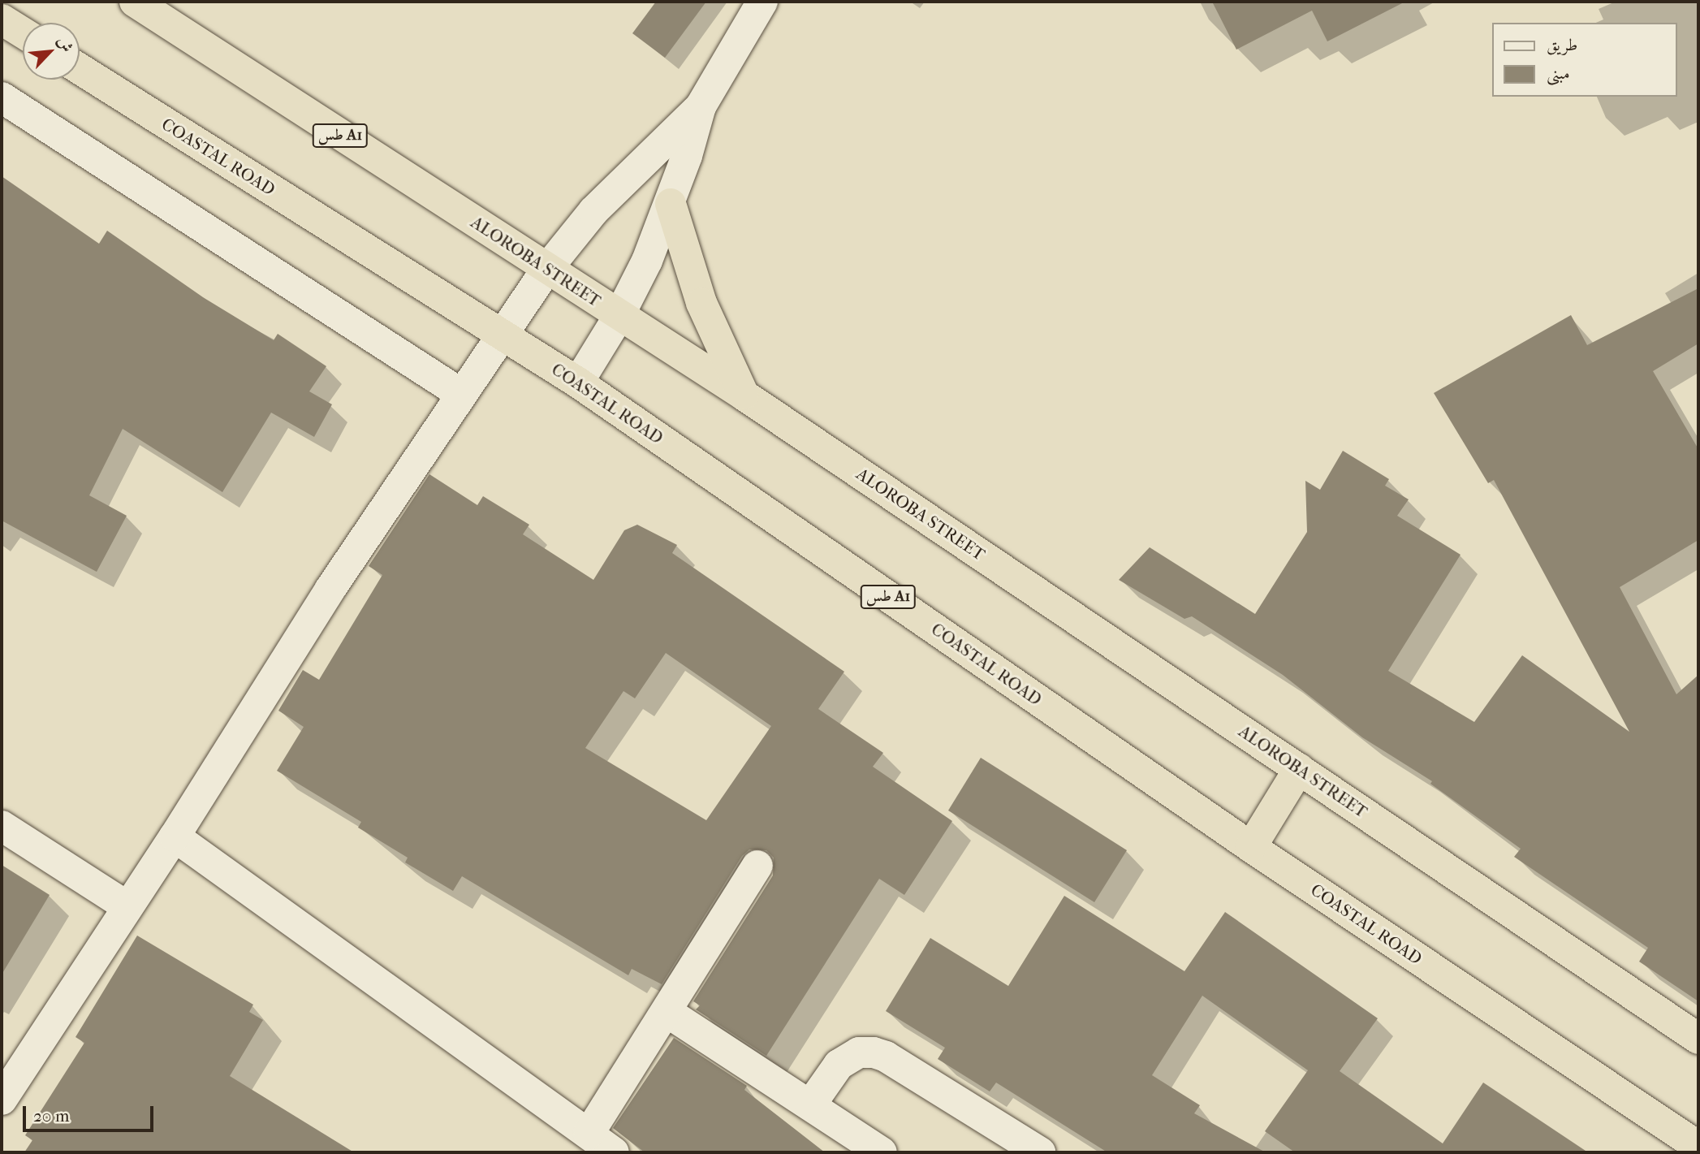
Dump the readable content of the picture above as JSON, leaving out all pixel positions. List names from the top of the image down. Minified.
{"streets":{"highway":["طس A1","COASTAL ROAD","ALOROBA STREET"]},"legend":["طريق","مبنى"],"scale_bar":"20 m","north":"top right"}
